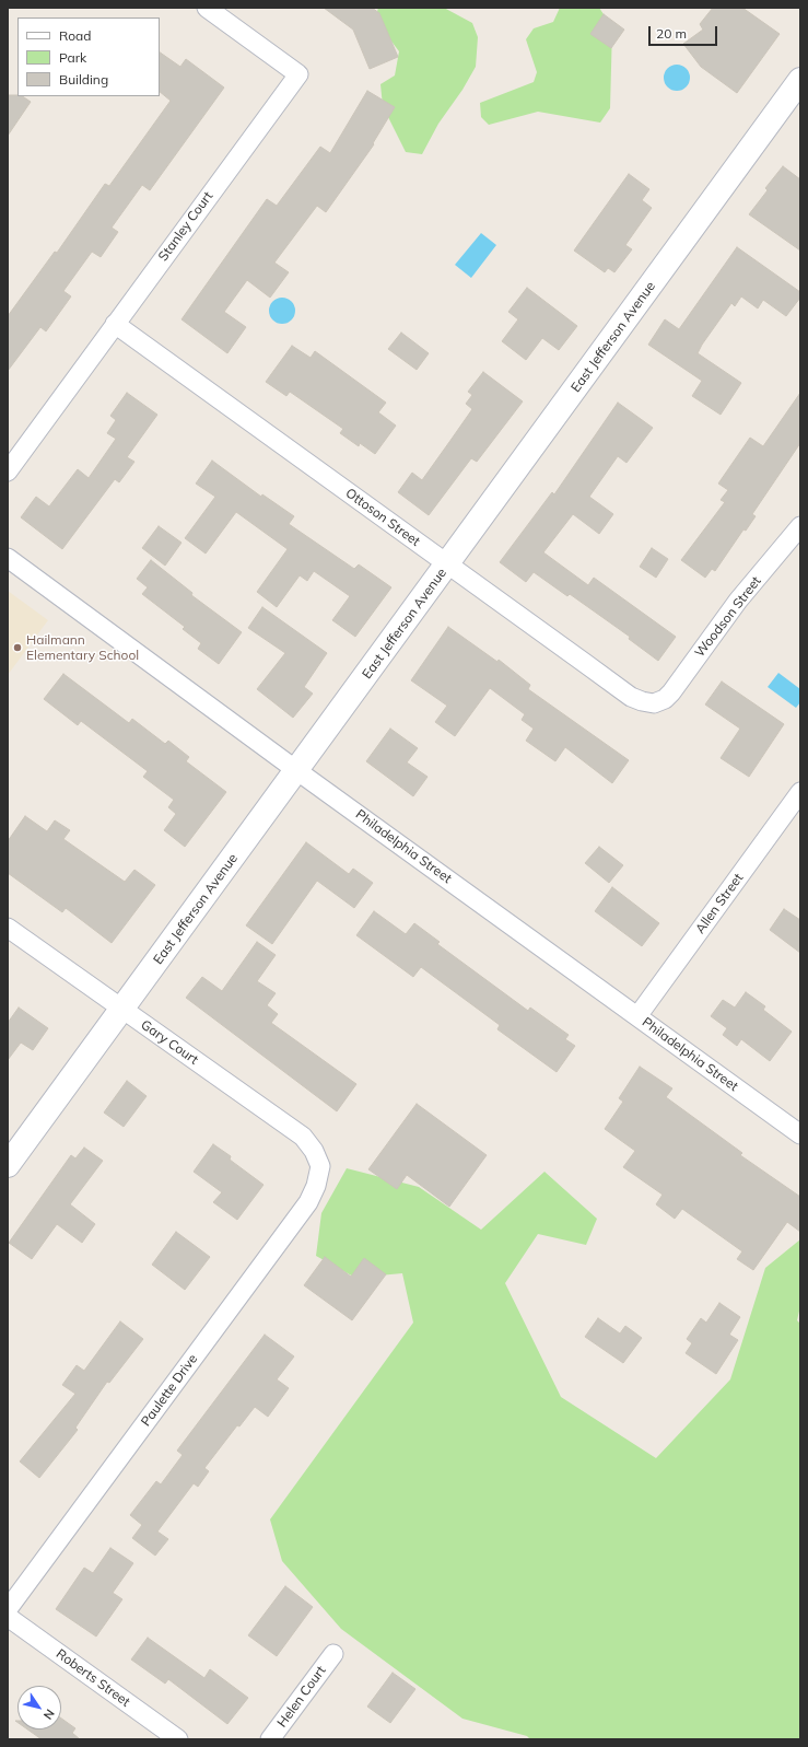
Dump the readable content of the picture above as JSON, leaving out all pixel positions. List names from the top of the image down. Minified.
{"streets":{"street":["Stanley Court","East Jefferson Avenue","Ottoson Street","Woodson Street","Philadelphia Street","Allen Street","Gary Court","Paulette Drive","Roberts Street","Helen Court"]},"crossings":[["Stanley Court","Ottoson Street"],["East Jefferson Avenue","Ottoson Street"],["East Jefferson Avenue","Philadelphia Street"],["East Jefferson Avenue","Gary Court"],["Ottoson Street","Woodson Street"],["Philadelphia Street","Allen Street"],["Gary Court","Paulette Drive"]],"places":["Hailmann Elementary School"],"legend":["Road","Park","Building"],"scale_bar":"20 m","north":"bottom right"}
